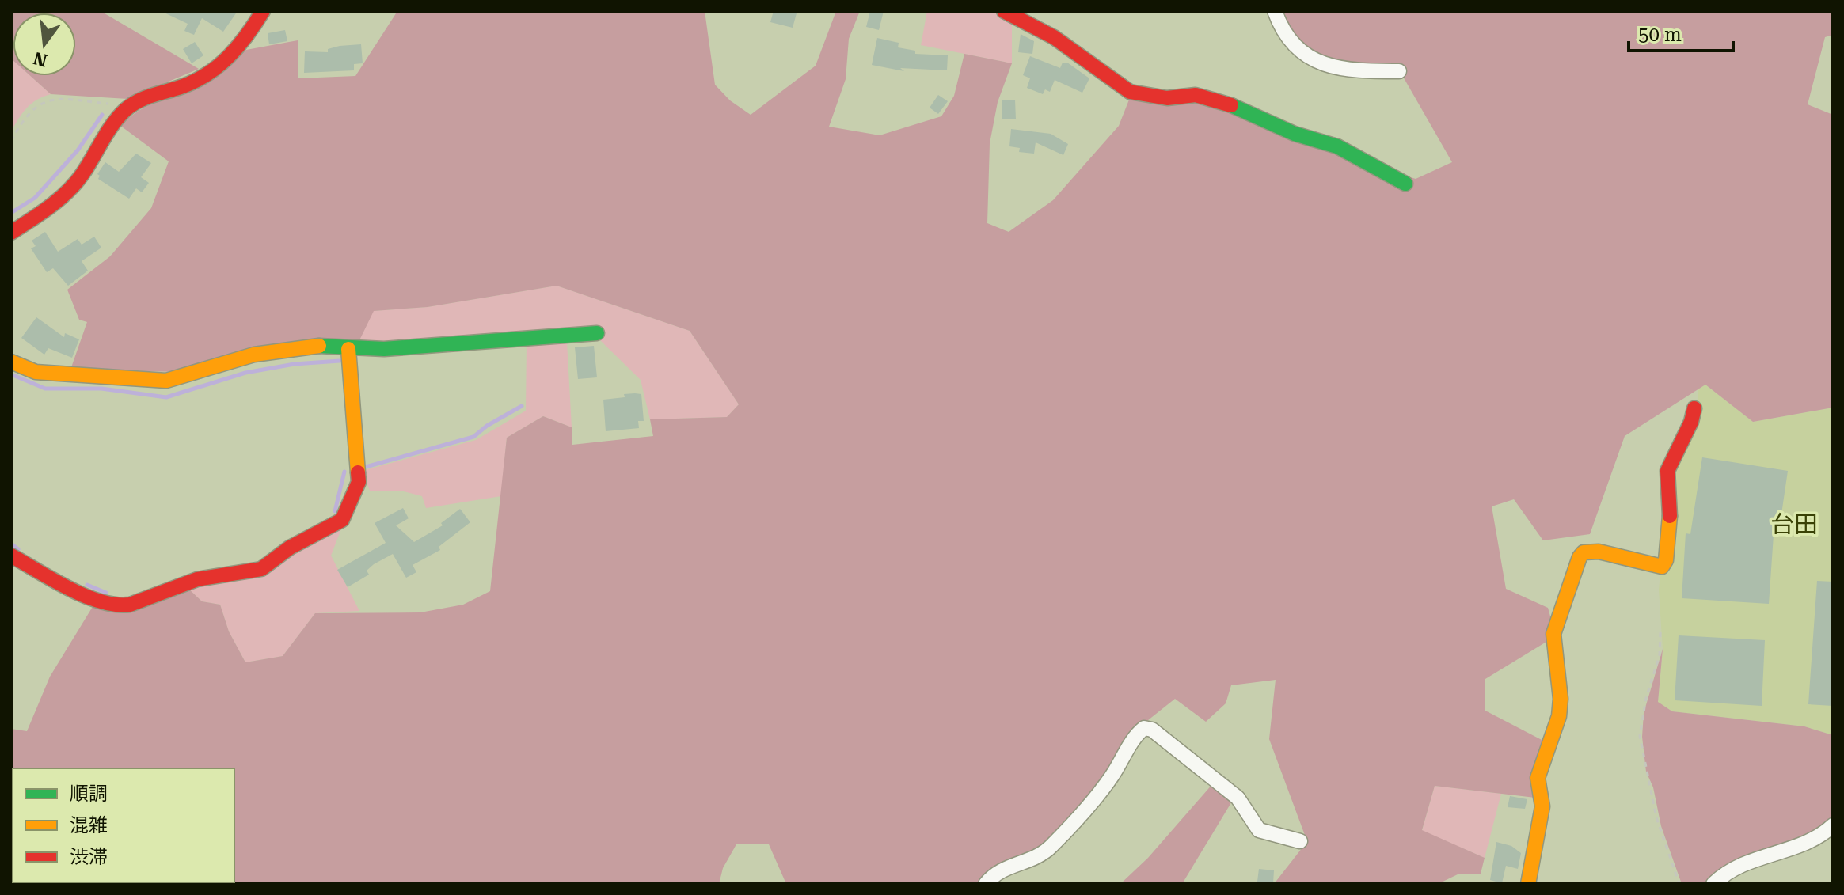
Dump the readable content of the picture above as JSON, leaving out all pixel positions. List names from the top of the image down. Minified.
{"districts":["台田"],"legend":["順調","混雑","渋滞"],"scale_bar":"50 m","north":"bottom"}
